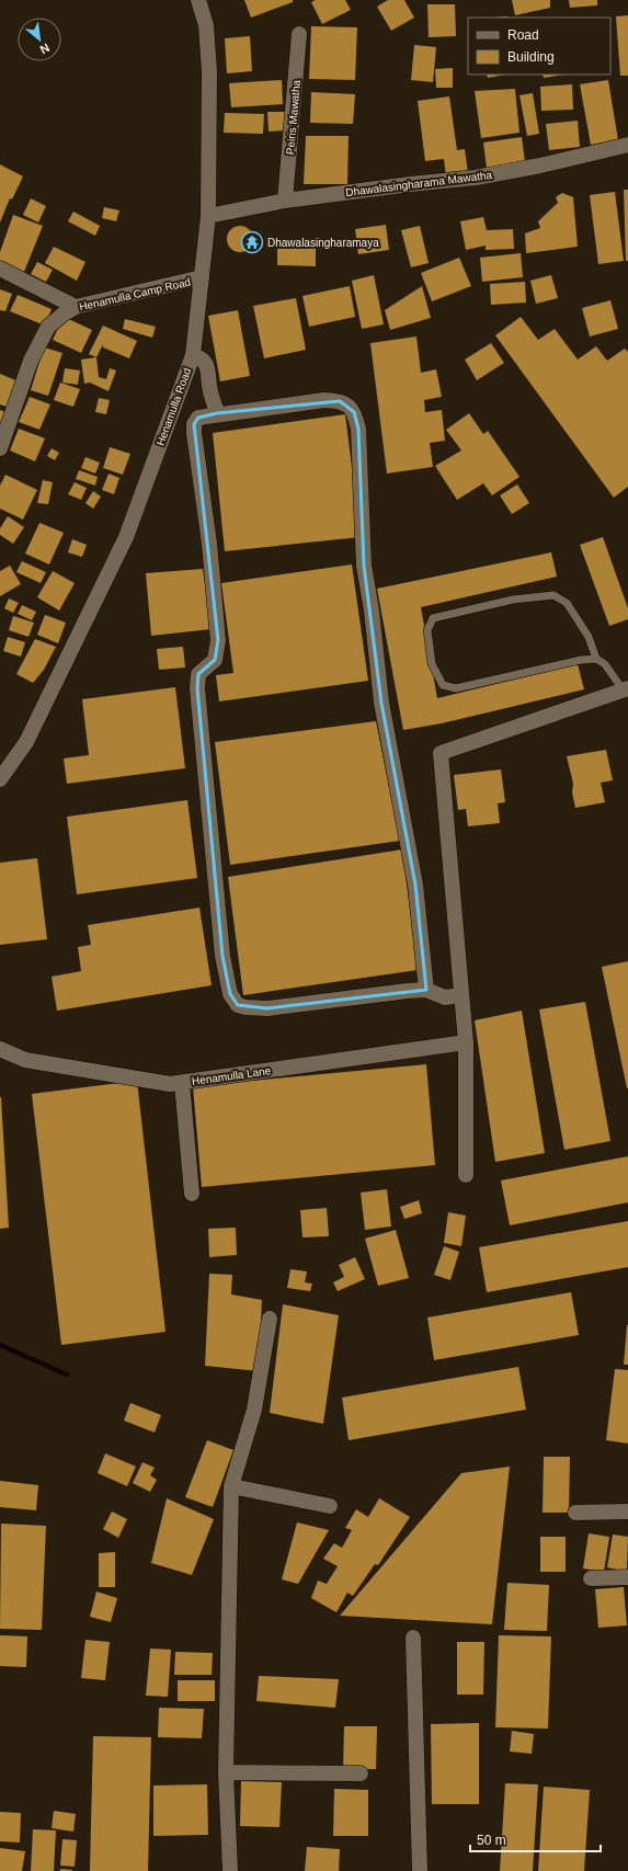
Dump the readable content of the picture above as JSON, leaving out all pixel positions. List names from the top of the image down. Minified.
{"streets":{"street":["Peiris Mawatha","Dhawalasingharama Mawatha","Henamulla Camp Road","Henamulla Road","Henamulla Lane"]},"crossings":[["Peiris Mawatha","Dhawalasingharama Mawatha"],["Dhawalasingharama Mawatha","Henamulla Road"],["Henamulla Camp Road","Henamulla Road"]],"places":{"temple":["Dhawalasingharamaya"]},"legend":["Road","Building"],"scale_bar":"50 m","north":"bottom right"}
